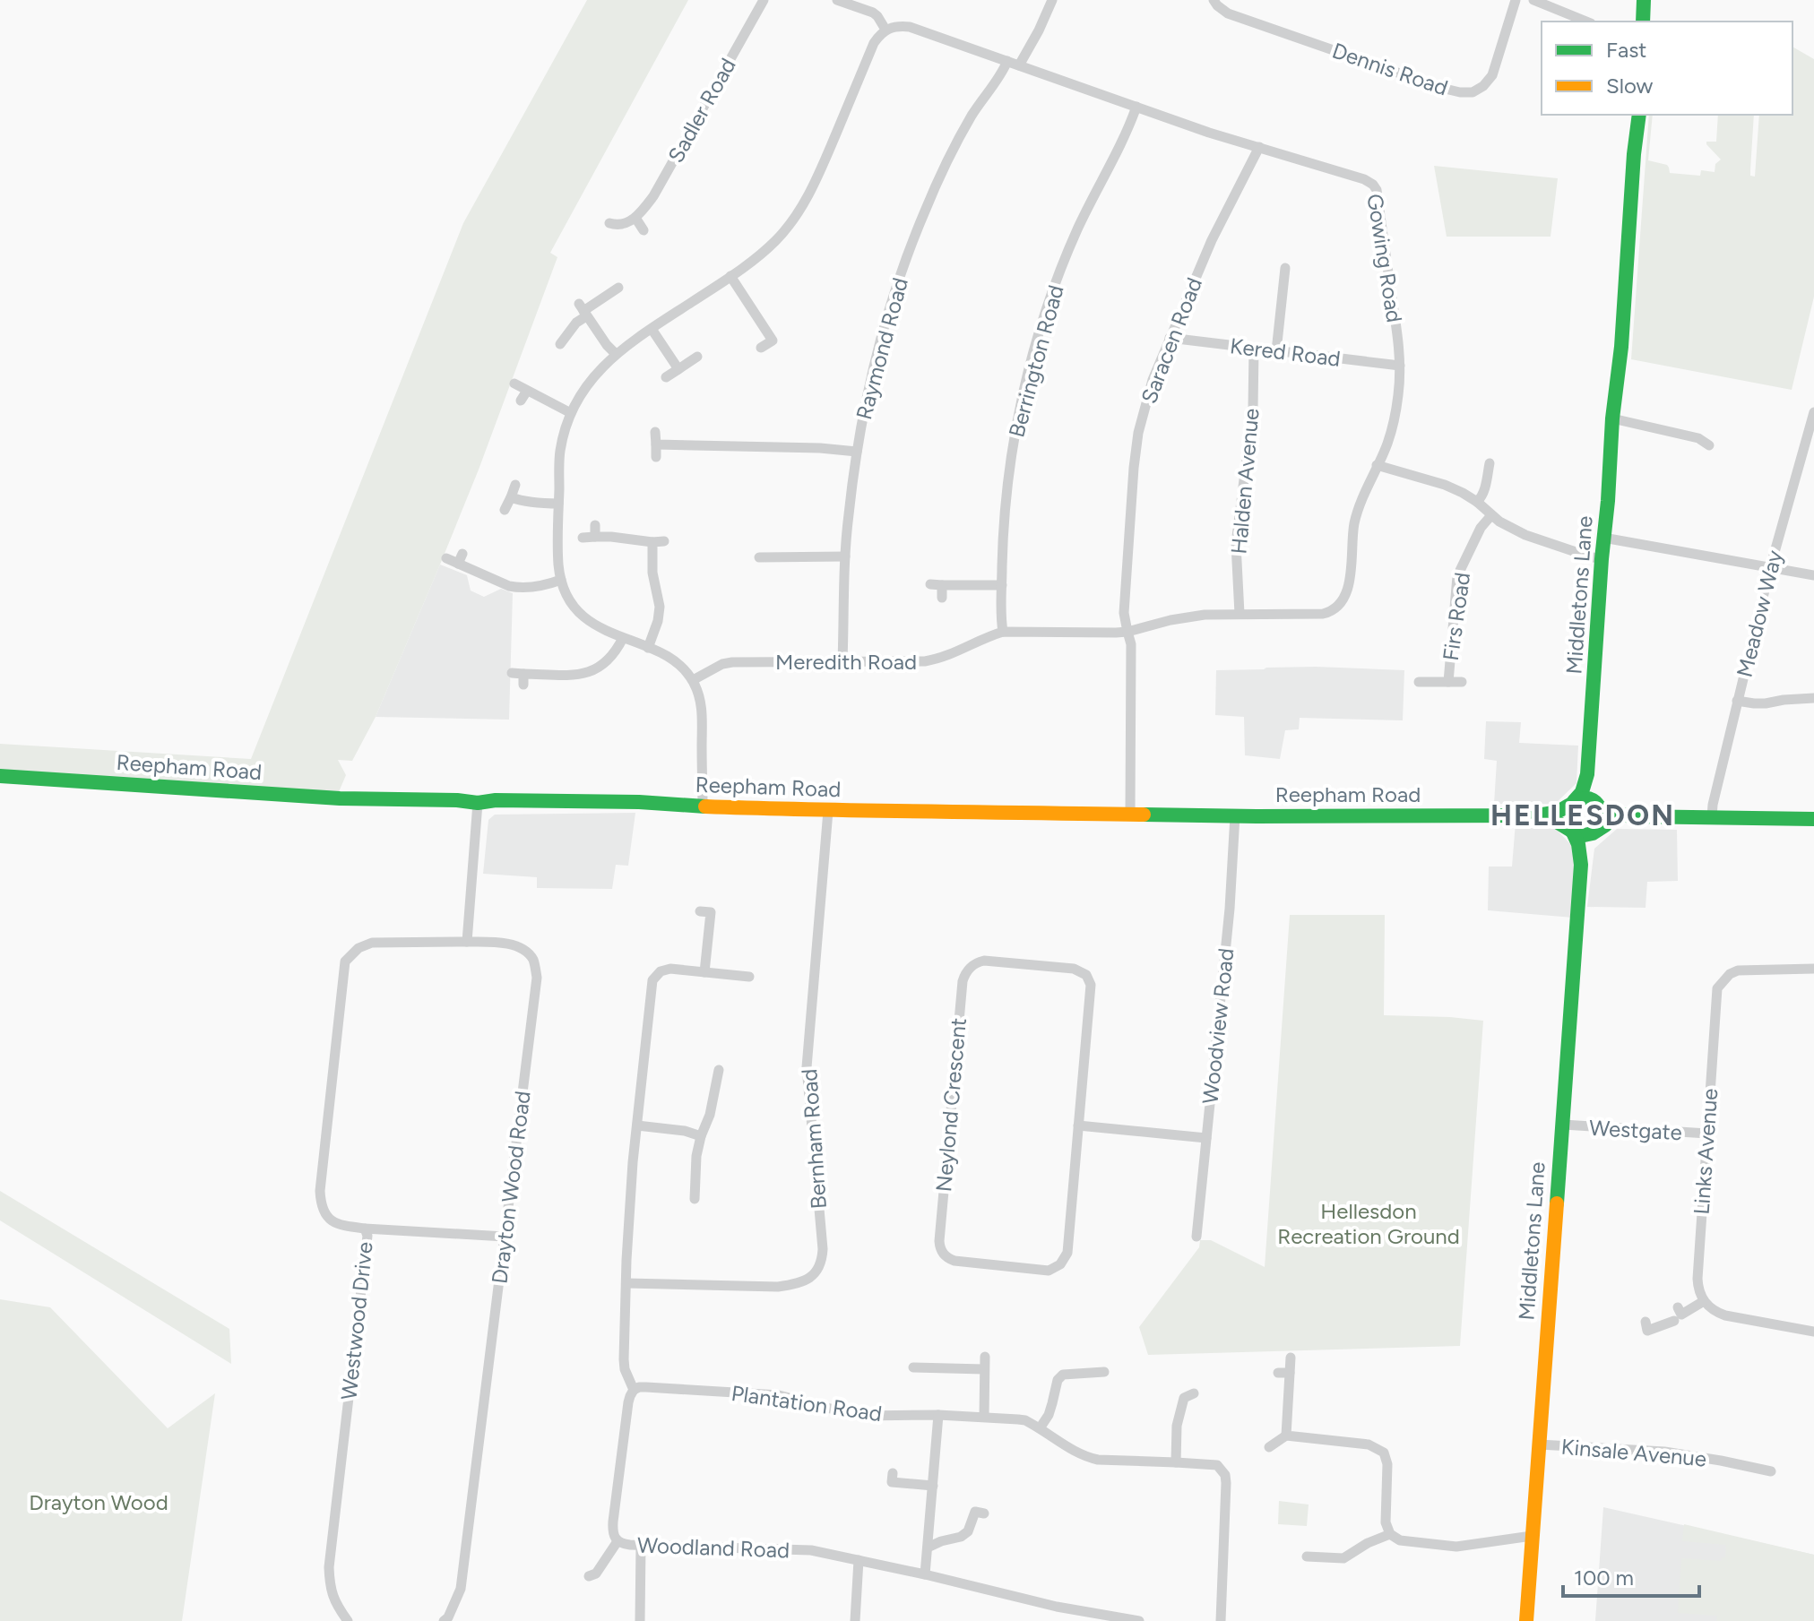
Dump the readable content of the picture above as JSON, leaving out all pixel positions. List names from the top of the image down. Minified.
{"streets":{"street":["Dennis Road","Sadler Road","Gowing Road","Saracen Road","Raymond Road","Kered Road","Berrington Road","Halden Avenue","Middletons Lane","Meadow Way","Firs Road","Meredith Road","Reepham Road","Woodview Road","Neylond Crescent","Westgate","Bernham Road","Links Avenue","Drayton Wood Road","Westwood Drive","Plantation Road","Kinsale Avenue","Woodland Road"]},"crossings":[["Gowing Road","Saracen Road"],["Gowing Road","Raymond Road"],["Gowing Road","Kered Road"],["Gowing Road","Berrington Road"],["Gowing Road","Halden Avenue"],["Gowing Road","Meredith Road"],["Saracen Road","Kered Road"],["Saracen Road","Meredith Road"],["Raymond Road","Meredith Road"],["Kered Road","Halden Avenue"],["Berrington Road","Meredith Road"],["Middletons Lane","Reepham Road"],["Middletons Lane","Westgate"],["Middletons Lane","Kinsale Avenue"],["Meadow Way","Reepham Road"],["Reepham Road","Woodview Road"],["Reepham Road","Bernham Road"],["Westgate","Links Avenue"],["Bernham Road","Woodland Road"],["Drayton Wood Road","Westwood Drive"],["Plantation Road","Woodland Road"]],"districts":["HELLESDON"],"parks":["Hellesdon Recreation Ground","Drayton Wood"],"legend":["Fast","Slow"],"scale_bar":"100 m"}
